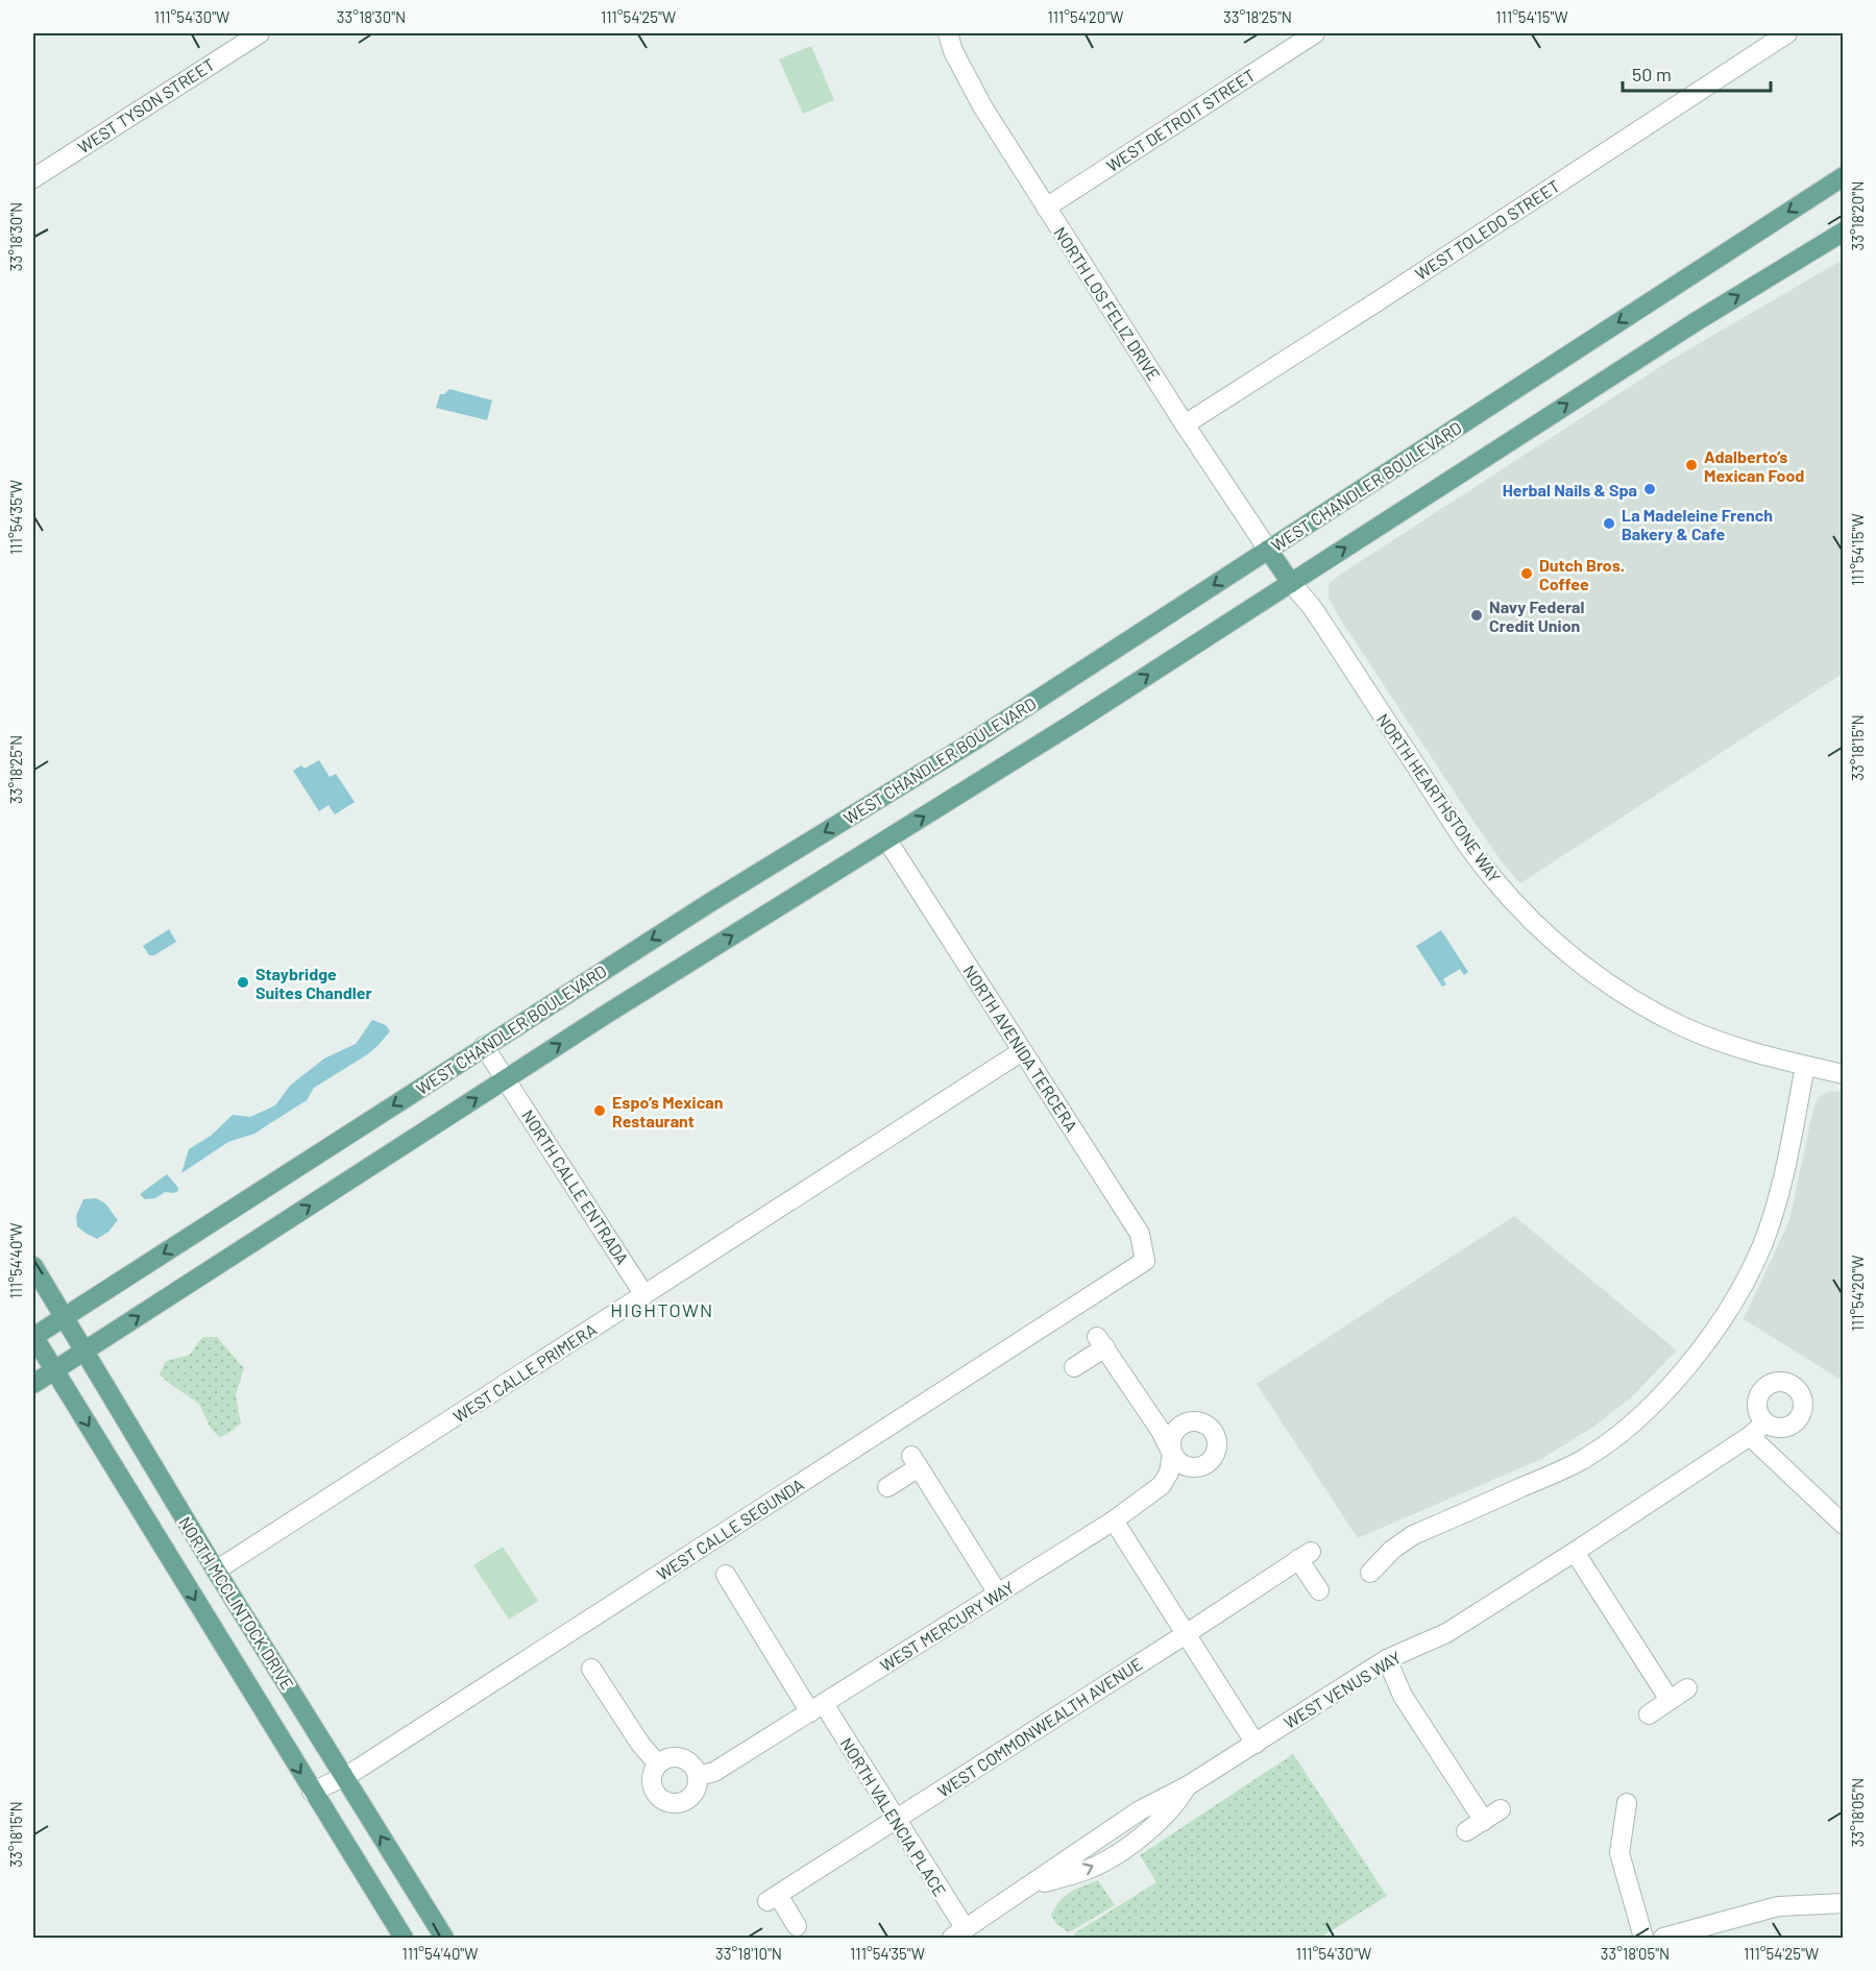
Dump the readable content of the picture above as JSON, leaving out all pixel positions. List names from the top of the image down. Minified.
{"streets":{"main road":["NORTH LOS FELIZ DRIVE","WEST CHANDLER BOULEVARD","NORTH HEARTHSTONE WAY","NORTH MCCLINTOCK DRIVE"],"street":["WEST TYSON STREET","WEST DETROIT STREET","WEST TOLEDO STREET","NORTH AVENIDA TERCERA","NORTH CALLE ENTRADA","WEST CALLE PRIMERA","WEST CALLE SEGUNDA","WEST MERCURY WAY","WEST VENUS WAY","WEST COMMONWEALTH AVENUE","NORTH VALENCIA PLACE"]},"crossings":[["WEST DETROIT STREET","NORTH LOS FELIZ DRIVE"],["WEST TOLEDO STREET","NORTH LOS FELIZ DRIVE"],["NORTH LOS FELIZ DRIVE","WEST CHANDLER BOULEVARD"],["NORTH LOS FELIZ DRIVE","NORTH HEARTHSTONE WAY"],["WEST CHANDLER BOULEVARD","NORTH CALLE ENTRADA"],["WEST CHANDLER BOULEVARD","NORTH MCCLINTOCK DRIVE"],["NORTH AVENIDA TERCERA","WEST CALLE PRIMERA"],["NORTH AVENIDA TERCERA","WEST CALLE SEGUNDA"],["NORTH CALLE ENTRADA","WEST CALLE PRIMERA"],["WEST CALLE PRIMERA","NORTH MCCLINTOCK DRIVE"],["WEST CALLE SEGUNDA","NORTH MCCLINTOCK DRIVE"],["WEST MERCURY WAY","NORTH VALENCIA PLACE"],["WEST VENUS WAY","NORTH VALENCIA PLACE"],["WEST COMMONWEALTH AVENUE","NORTH VALENCIA PLACE"]],"districts":["HIGHTOWN"],"places":["Adalberto’s Mexican Food","Herbal Nails & Spa","La Madeleine French Bakery & Cafe","Dutch Bros. Coffee","Navy Federal Credit Union","Staybridge Suites Chandler","Espo’s Mexican Restaurant"],"scale_bar":"50 m","coordinates":["111°54'30\"W","33°18'30\"N","111°54'25\"W","111°54'20\"W","33°18'25\"N","111°54'15\"W","33°18'20\"N","111°54'35\"W","33°18'15\"N","111°54'40\"W","33°18'05\"N","33°18'10\"N"]}
